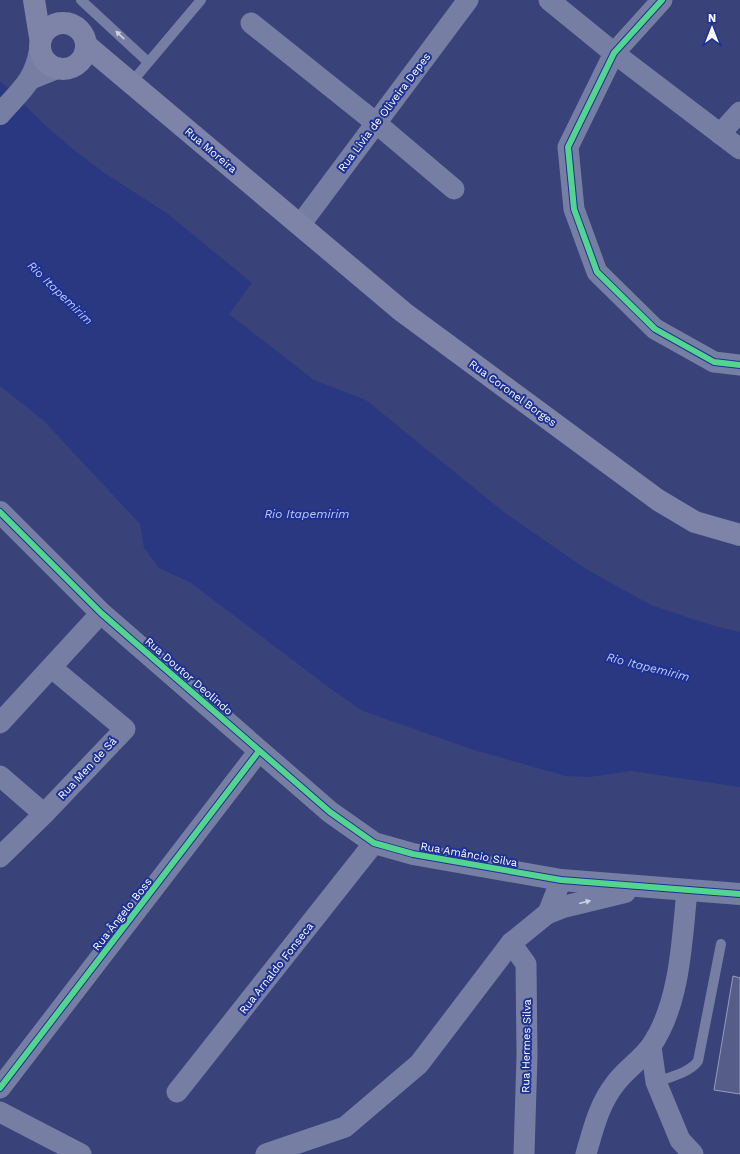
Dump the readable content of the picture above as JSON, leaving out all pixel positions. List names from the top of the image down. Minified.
{"streets":{"main road":["Rua Moreira","Rua Coronel Borges"],"street":["Rua Livia de Oliveira Depes","Rua Doutor Deolindo","Rua Men de Sá","Rua Amâncio Silva","Rua Ângelo Boss","Rua Arnaldo Fonseca","Rua Hermes Silva"]},"crossings":[["Rua Livia de Oliveira Depes","Rua Moreira"],["Rua Livia de Oliveira Depes","Rua Coronel Borges"],["Rua Moreira","Rua Coronel Borges"],["Rua Doutor Deolindo","Rua Amâncio Silva"],["Rua Doutor Deolindo","Rua Ângelo Boss"],["Rua Doutor Deolindo","Rua Arnaldo Fonseca"],["Rua Amâncio Silva","Rua Arnaldo Fonseca"]],"water":["Rio Itapemirim"],"north":"top"}
